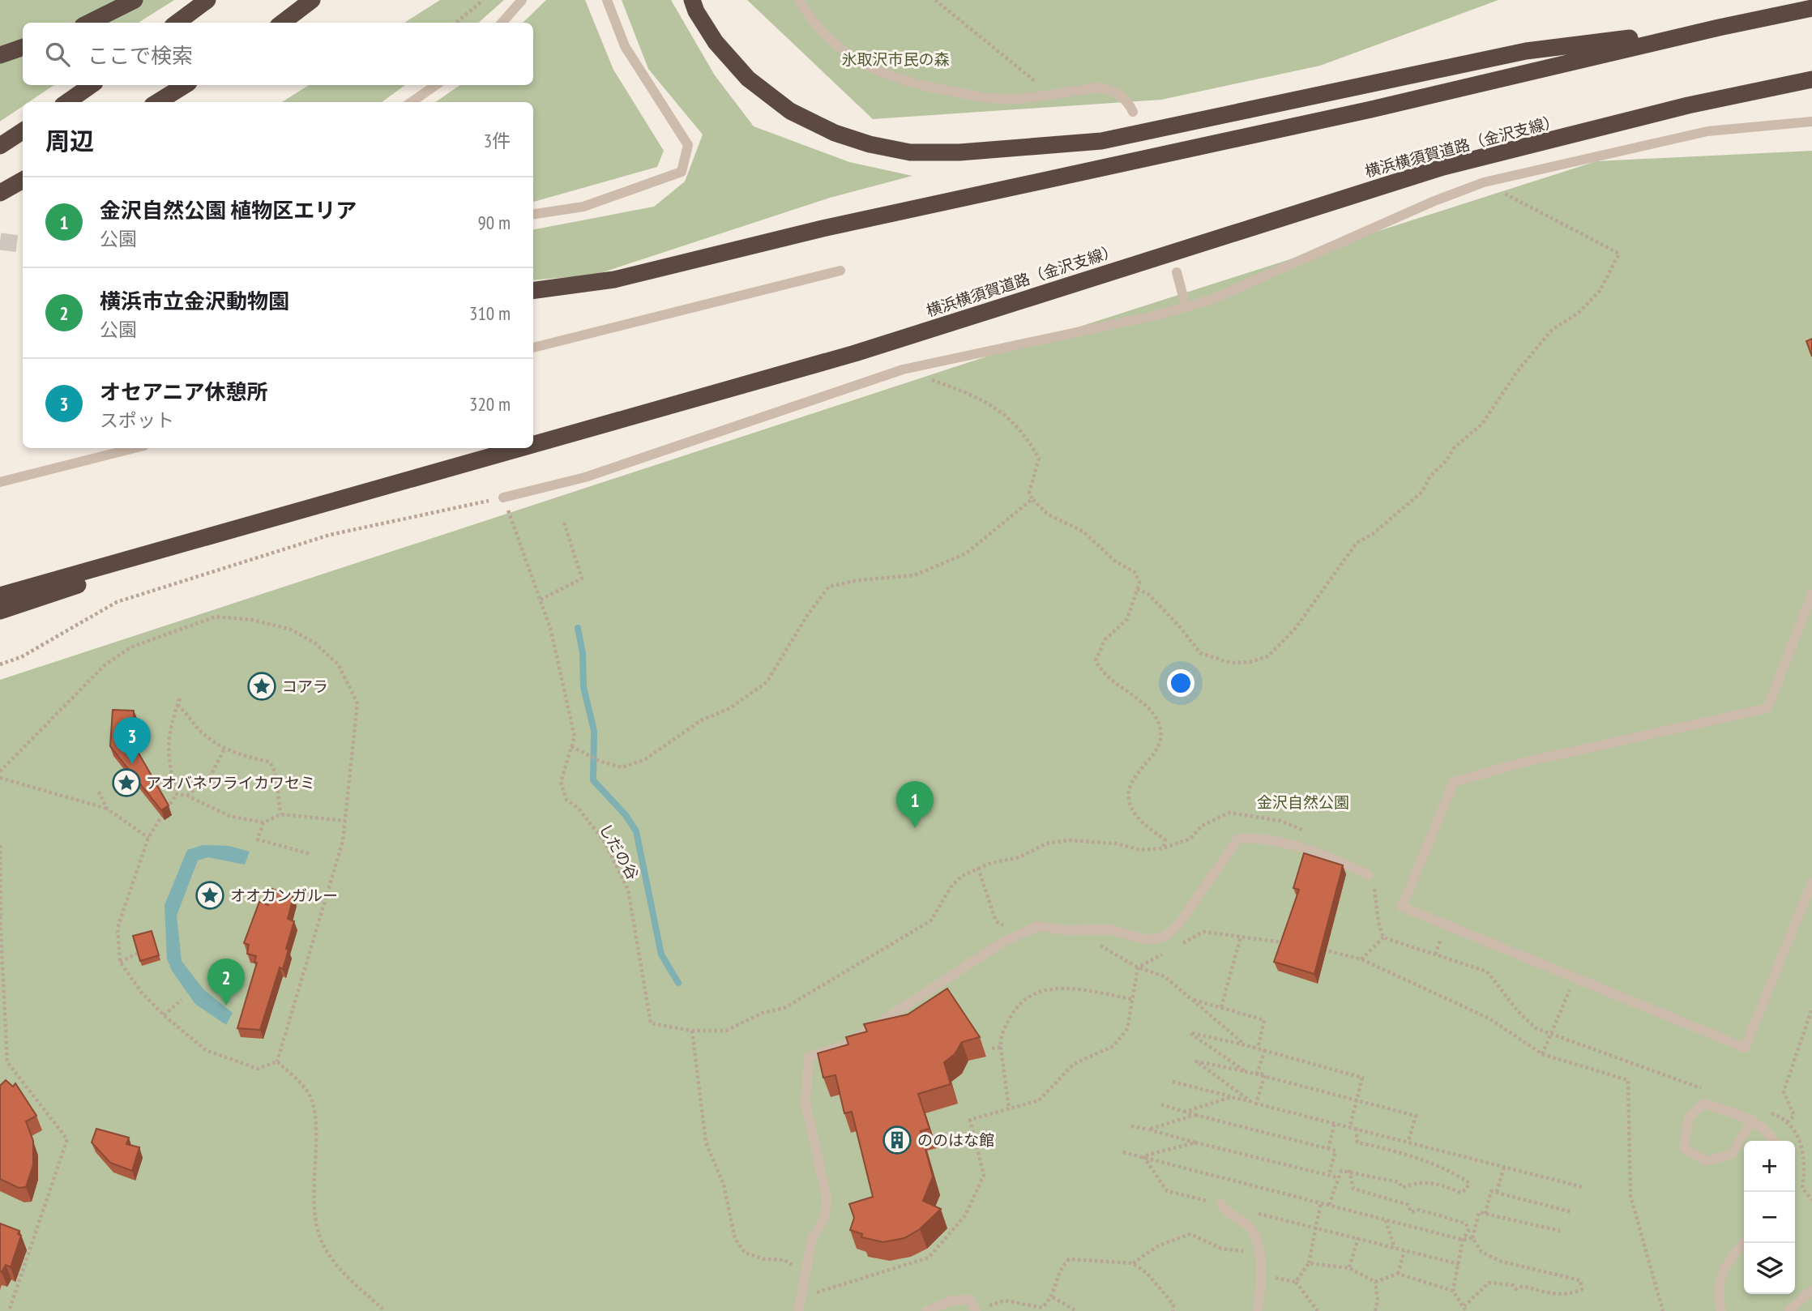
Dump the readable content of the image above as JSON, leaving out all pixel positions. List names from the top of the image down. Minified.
{"streets":{"highway":["横浜横須賀道路（金沢支線）"],"path":["しだの谷"]},"parks":["氷取沢市民の森","金沢自然公園"],"places":{"place":["コアラ","アオバネワライカワセミ","オオカンガルー"],"building":["ののはな館"]},"page":{"search":"ここで検索","heading":["周辺","3件"],"list":[{"mark":"1","name":"金沢自然公園 植物区エリア","note":"公園","value":"90 m"},{"mark":"2","name":"横浜市立金沢動物園","note":"公園","value":"310 m"},{"mark":"3","name":"オセアニア休憩所","note":"スポット","value":"320 m"}],"pins":["3","1","2"],"map_buttons":["+","−"]}}
